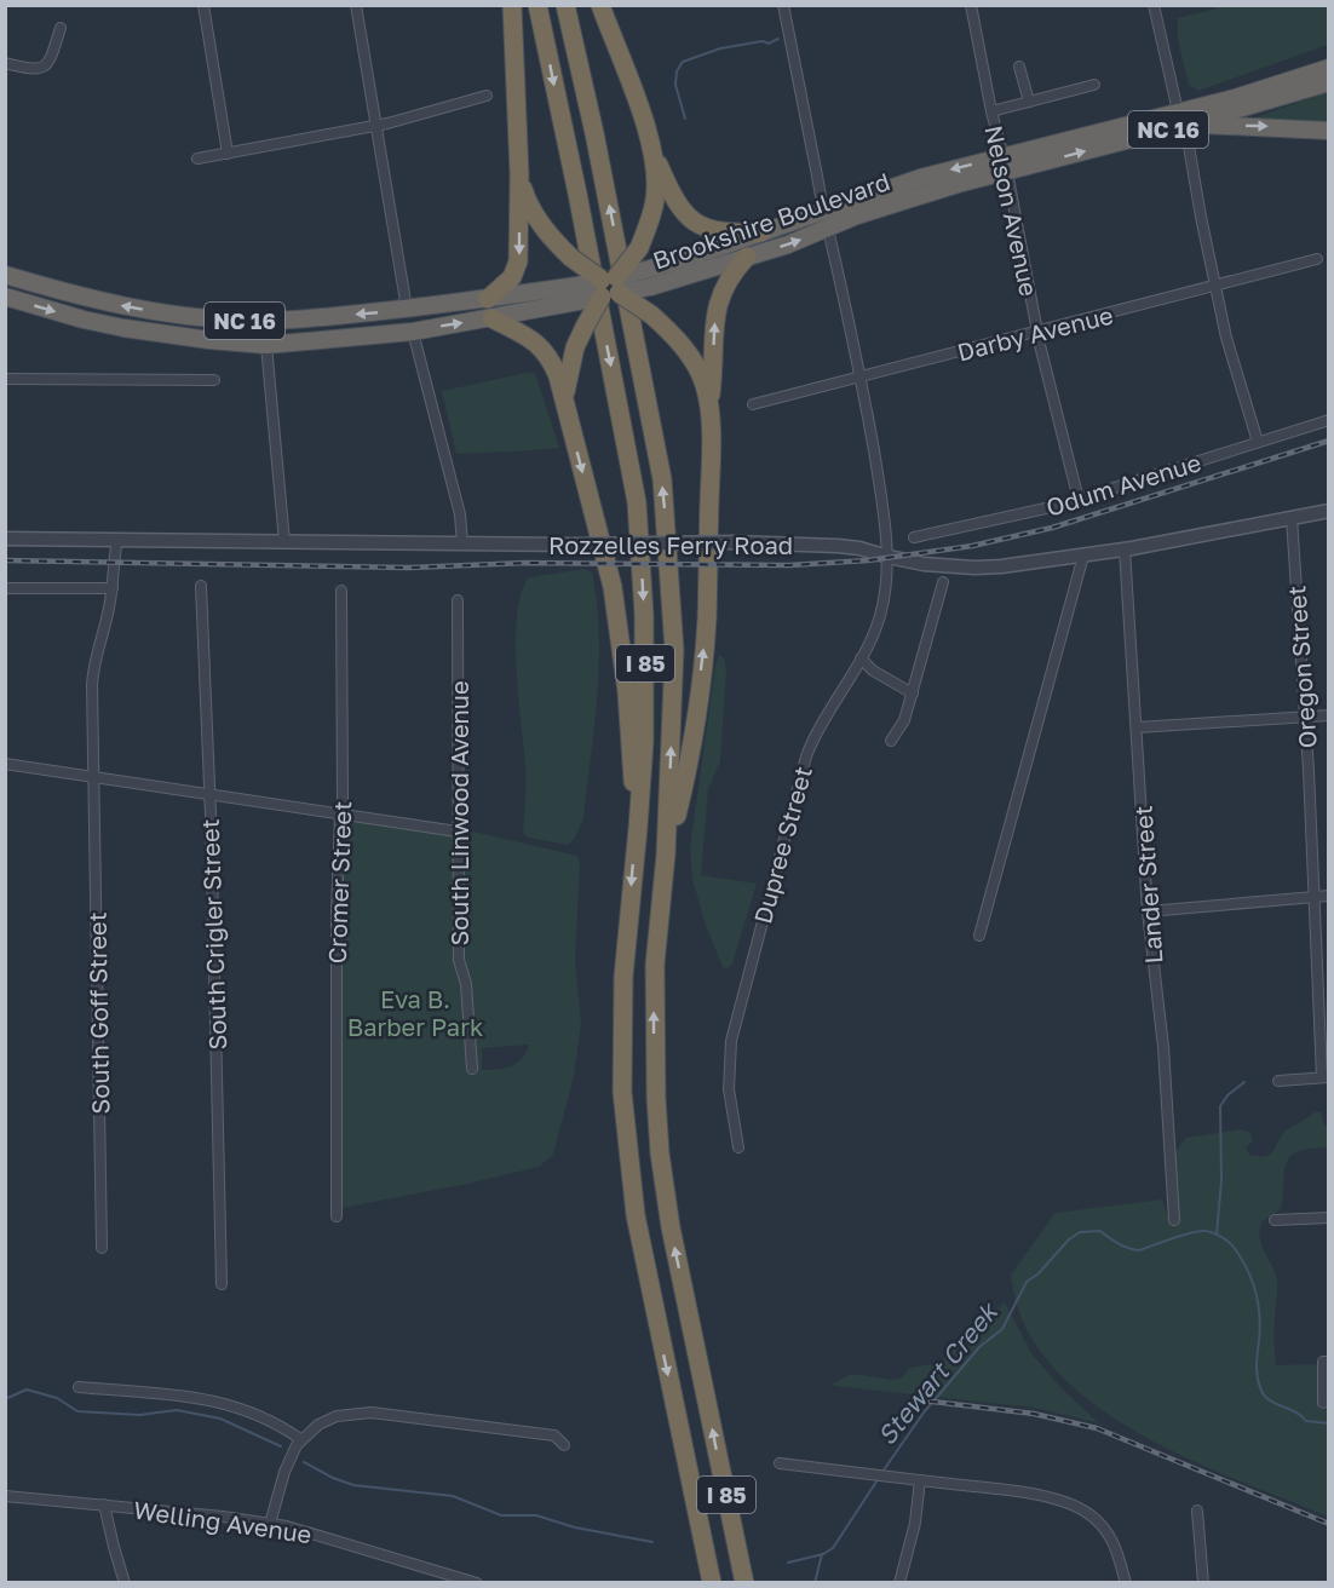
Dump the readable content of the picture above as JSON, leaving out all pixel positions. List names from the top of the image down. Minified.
{"streets":{"highway":["NC 16","Brookshire Boulevard","I 85"],"street":["Nelson Avenue","Darby Avenue","Odum Avenue","Rozzelles Ferry Road","Oregon Street","South Linwood Avenue","Dupree Street","Cromer Street","Lander Street","South Crigler Street","South Goff Street","Welling Avenue"]},"crossings":[["Nelson Avenue","Brookshire Boulevard"],["Nelson Avenue","Darby Avenue"],["Nelson Avenue","Odum Avenue"],["Brookshire Boulevard","Dupree Street"],["Darby Avenue","Dupree Street"],["Rozzelles Ferry Road","Oregon Street"],["Rozzelles Ferry Road","Dupree Street"],["Rozzelles Ferry Road","Lander Street"],["Rozzelles Ferry Road","South Goff Street"]],"water":["Stewart Creek"],"parks":["Eva B. Barber Park"]}
